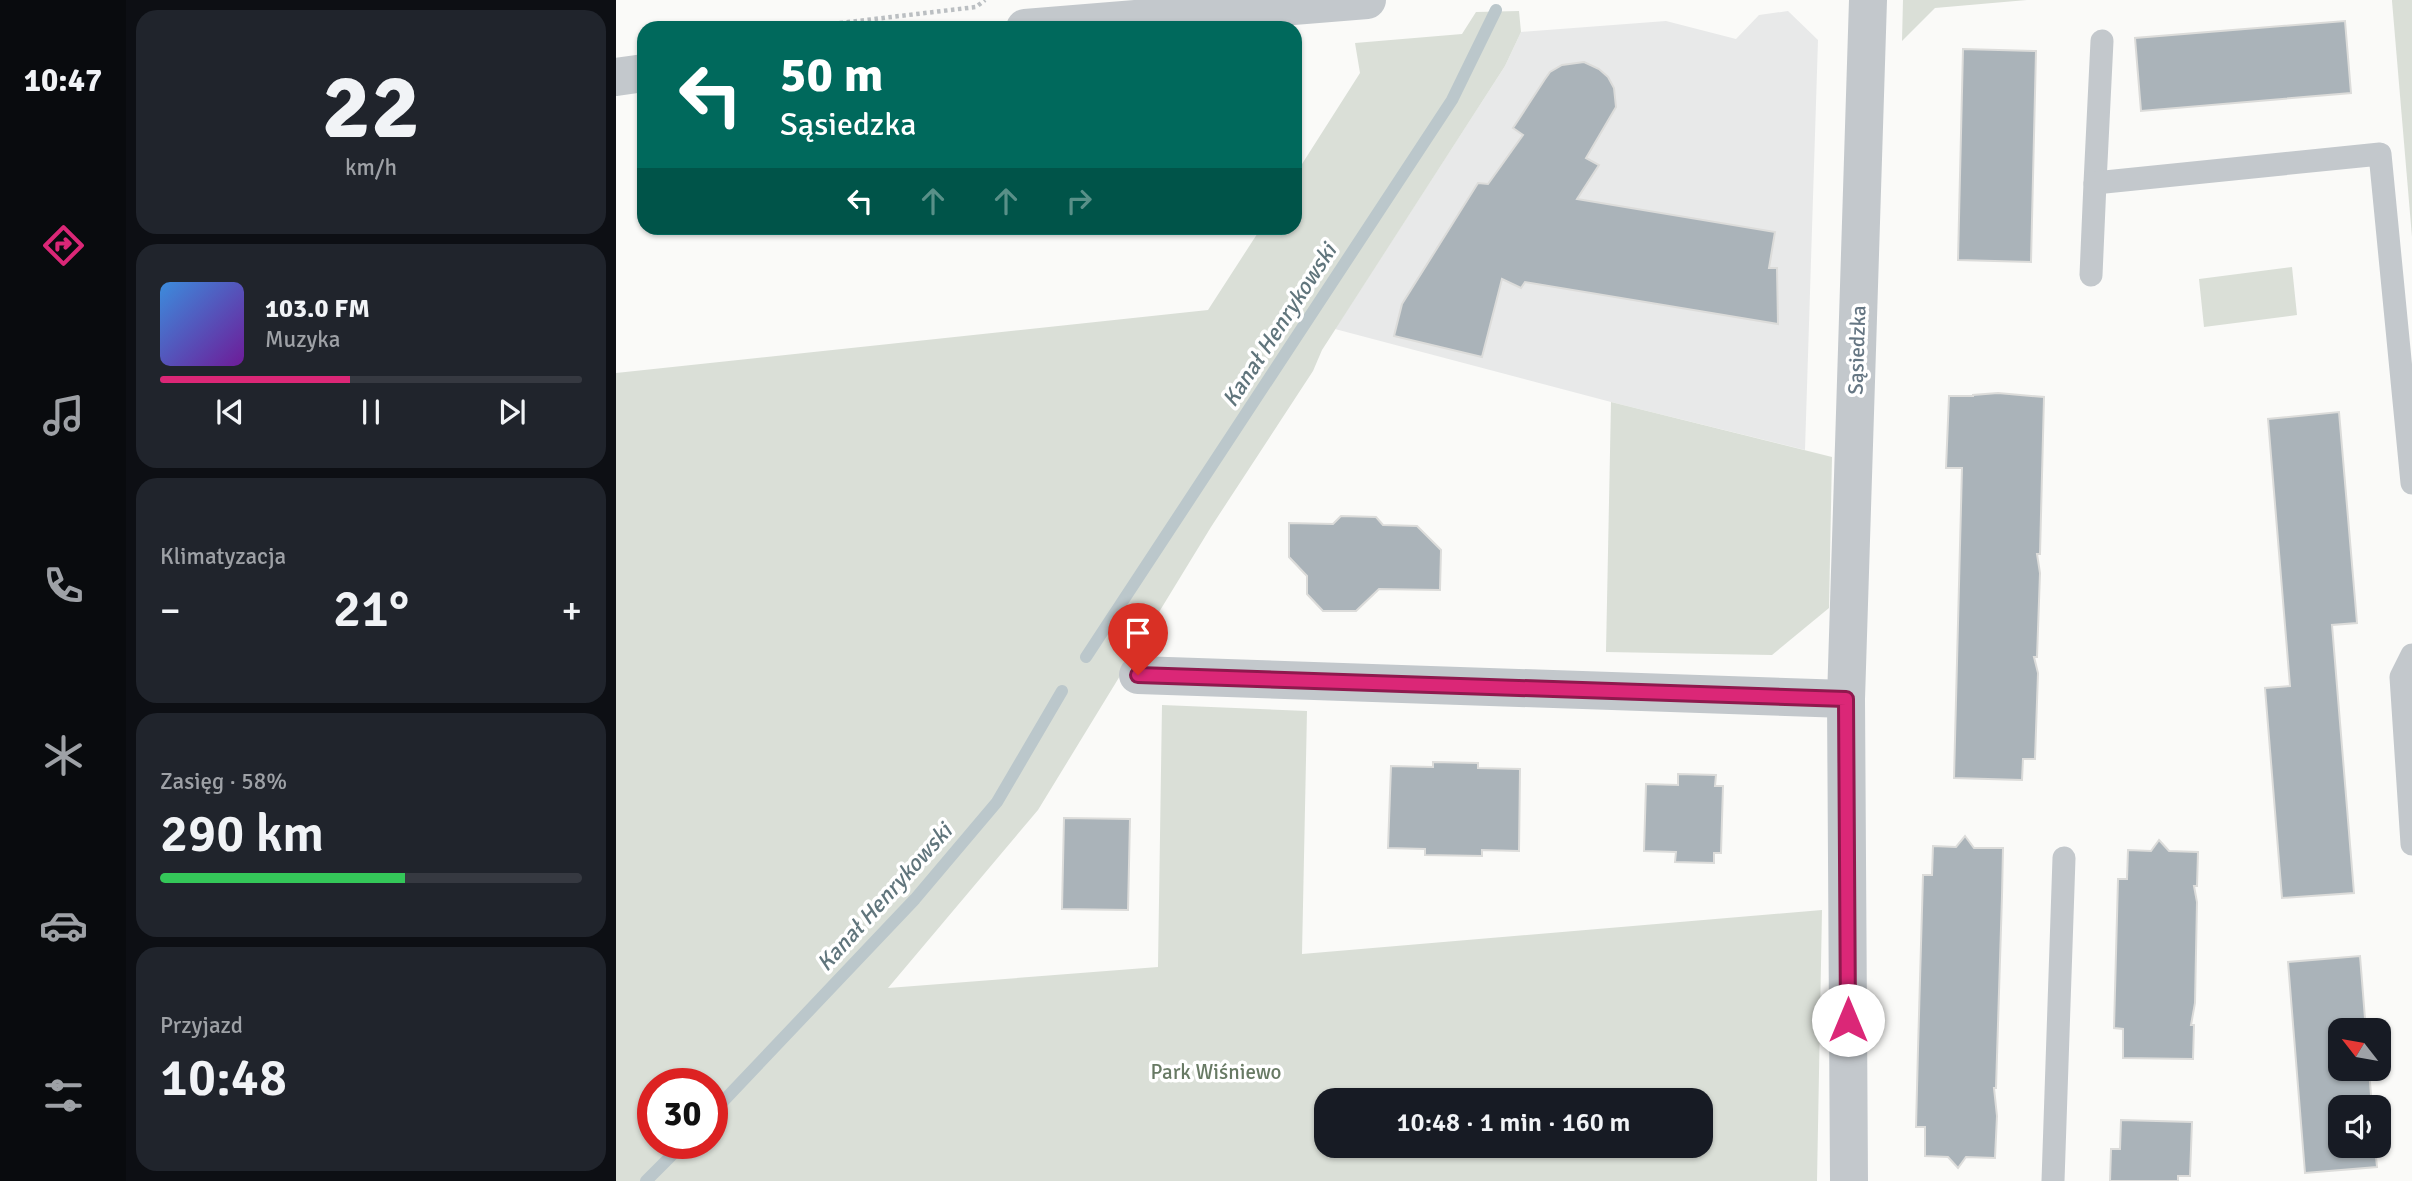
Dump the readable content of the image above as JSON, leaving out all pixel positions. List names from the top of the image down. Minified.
{"streets":{"street":["Sąsiedzka"]},"water":["Kanał Henrykowski"],"parks":["Park Wiśniewo"],"north":"top left","page":{"tabs":"10:47","tile":[["22","km/h"],"Klimatyzacja",["Zasięg · 58%","290 km"],["Przyjazd","10:48"]],"turn":["50 m","Sąsiedzka"],"song":["103.0 FM","Muzyka"],"heat":["−","21°","+"],"limit":"30","trip":"10:48 · 1 min · 160 m"}}
